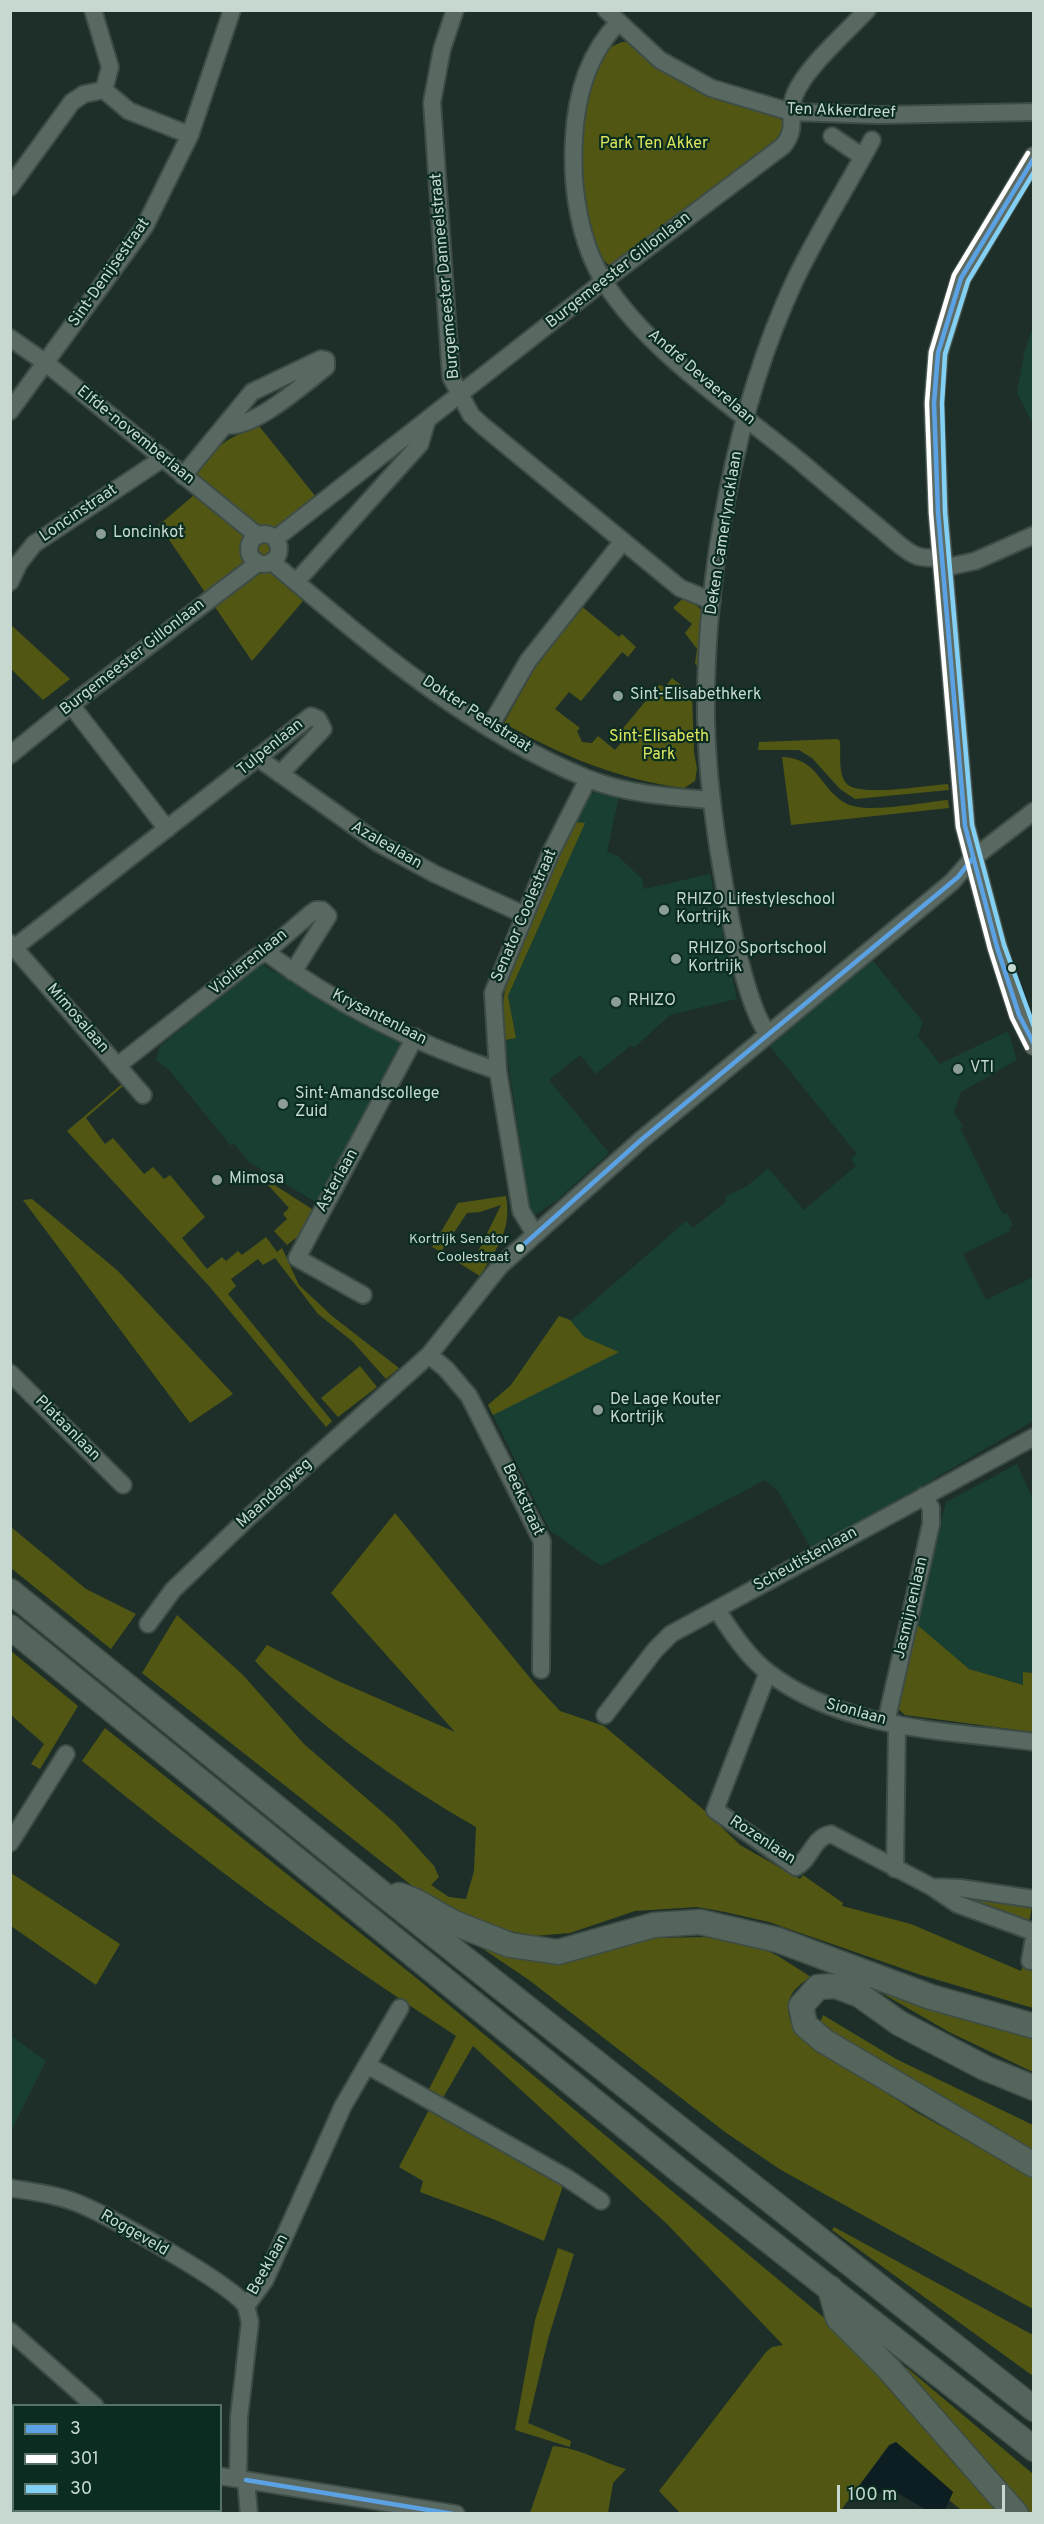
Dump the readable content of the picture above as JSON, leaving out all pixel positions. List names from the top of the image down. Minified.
{"streets":{"street":["Ten Akkerdreef","Burgemeester Gillonlaan","Sint-Denijsestraat","Burgemeester Danneelstraat","André Devaerelaan","Elfde-novemberlaan","Loncinstraat","Deken Camerlyncklaan","Dokter Peelstraat","Tulpenlaan","Azalealaan","Senator Coolestraat","Violierenlaan","Krysantenlaan","Mimosalaan","Asterlaan","Plataanlaan","Maandagweg","Beekstraat","Scheutistenlaan","Jasmijnenlaan","Sionlaan","Rozenlaan","Roggeveld","Beeklaan"]},"crossings":[["Ten Akkerdreef","Burgemeester Gillonlaan"],["Ten Akkerdreef","André Devaerelaan"],["Burgemeester Gillonlaan","Burgemeester Danneelstraat"],["Burgemeester Gillonlaan","André Devaerelaan"],["Burgemeester Gillonlaan","Elfde-novemberlaan"],["Burgemeester Gillonlaan","Dokter Peelstraat"],["Sint-Denijsestraat","Elfde-novemberlaan"],["Burgemeester Danneelstraat","Deken Camerlyncklaan"],["André Devaerelaan","Deken Camerlyncklaan"],["Elfde-novemberlaan","Loncinstraat"],["Elfde-novemberlaan","Dokter Peelstraat"],["Deken Camerlyncklaan","Dokter Peelstraat"],["Dokter Peelstraat","Senator Coolestraat"],["Tulpenlaan","Azalealaan"],["Tulpenlaan","Mimosalaan"],["Azalealaan","Senator Coolestraat"],["Senator Coolestraat","Krysantenlaan"],["Violierenlaan","Krysantenlaan"],["Violierenlaan","Mimosalaan"],["Krysantenlaan","Asterlaan"],["Maandagweg","Beekstraat"],["Scheutistenlaan","Jasmijnenlaan"],["Scheutistenlaan","Sionlaan"],["Jasmijnenlaan","Sionlaan"],["Jasmijnenlaan","Rozenlaan"],["Sionlaan","Rozenlaan"],["Roggeveld","Beeklaan"]],"parks":["Park Ten Akker","Sint-Elisabeth Park"],"places":["Loncinkot","Sint-Elisabethkerk","RHIZO Lifestyleschool Kortrijk","RHIZO Sportschool Kortrijk","RHIZO","VTI","Sint-Amandscollege Zuid","Mimosa","Kortrijk Senator Coolestraat","De Lage Kouter Kortrijk"],"lines":["transit line 301","transit line 3","transit line 30"],"legend":["3","301","30"],"scale_bar":"100 m"}
